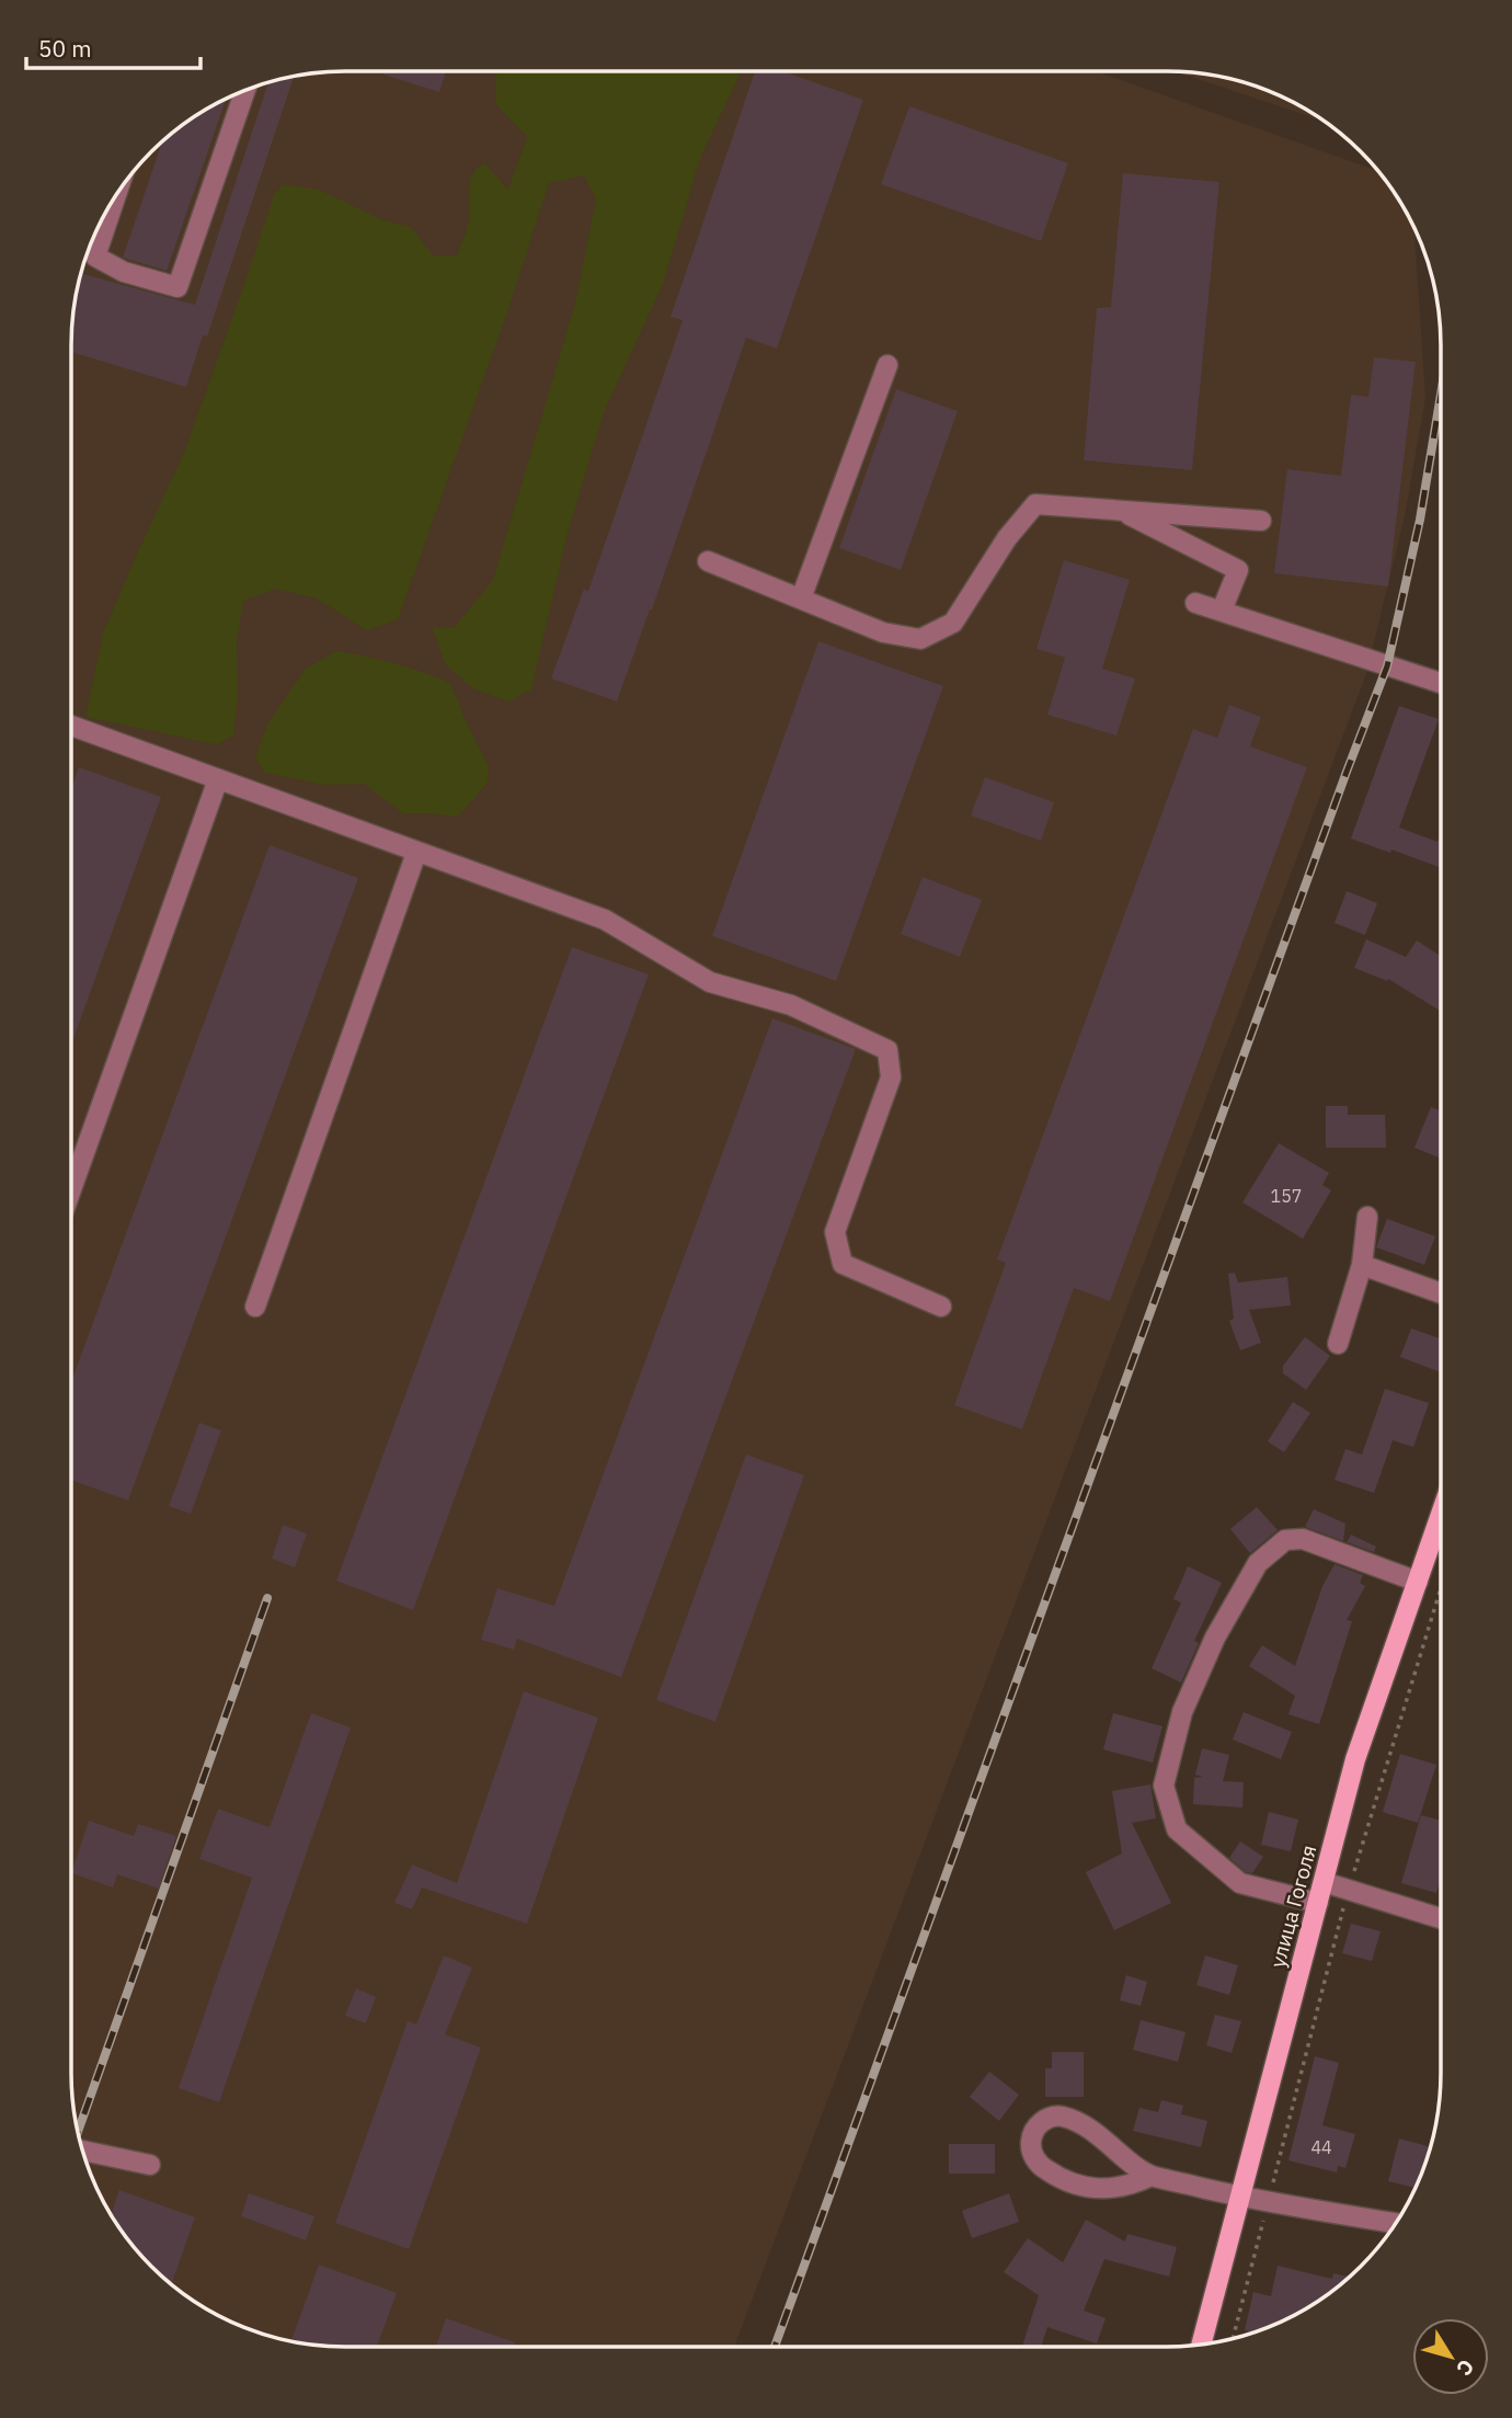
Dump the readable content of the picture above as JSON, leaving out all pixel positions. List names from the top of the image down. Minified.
{"streets":{"main road":["улица Гоголя"]},"house_numbers":["157","44"],"scale_bar":"50 m","north":"bottom right"}
